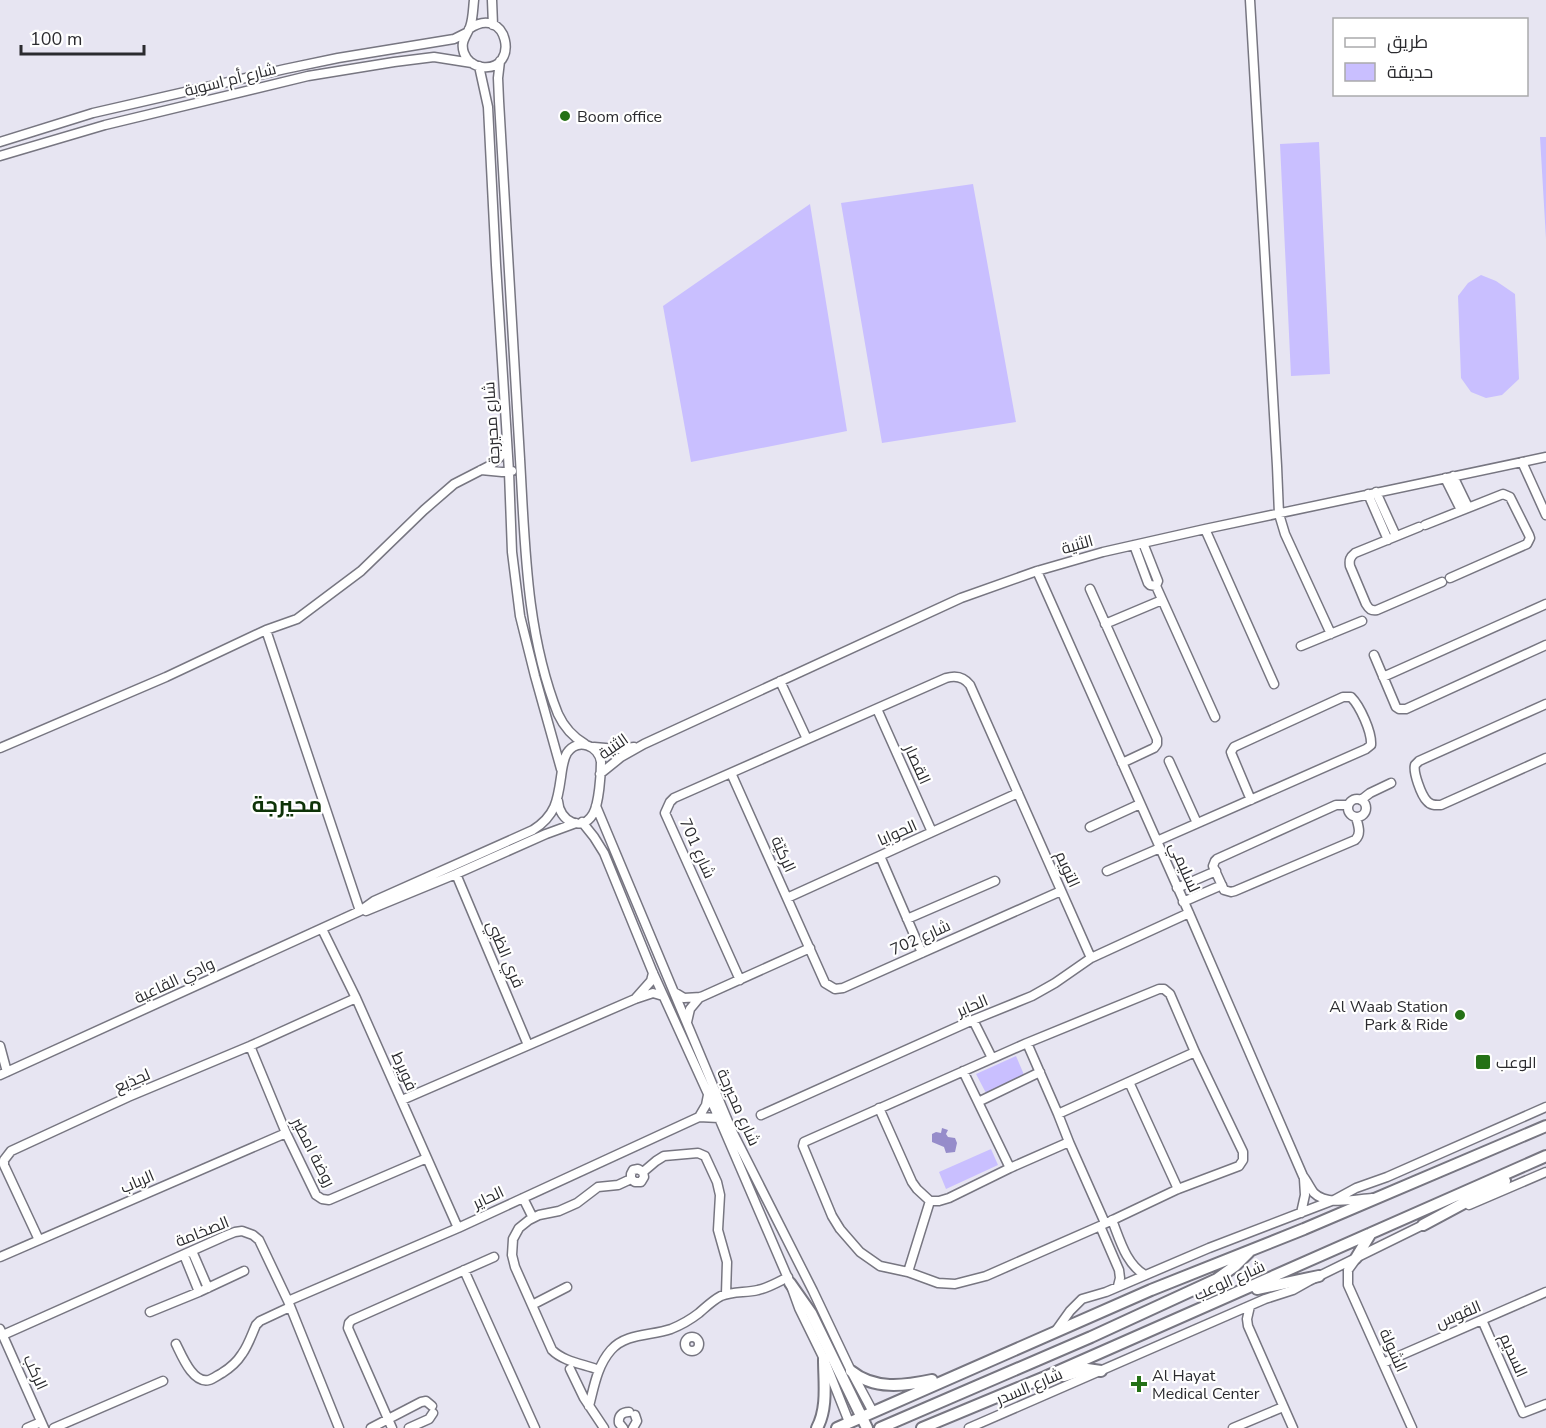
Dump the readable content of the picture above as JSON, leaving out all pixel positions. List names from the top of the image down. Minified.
{"streets":{"main road":["شارع الوعب"],"street":["شارع أم اسوية","شارع محيرجة","الثنية","القصار","الحوايا","شارع 701","الركيّة","لسليمي","التويم","شارع 702","قري الظبي","وادي القاعية","الحاير","فويرط","لجذيع","روضة امطير","الرباب","الصخامة","القوس","الشولة","السديم","الركب","شارع السدر"]},"crossings":[["شارع أم اسوية","شارع محيرجة"],["شارع محيرجة","الثنية"],["شارع محيرجة","وادي القاعية"],["شارع محيرجة","الحاير"],["شارع محيرجة","شارع الوعب"],["الثنية","لسليمي"],["القصار","الحوايا"],["القصار","شارع 701"],["الحوايا","شارع 701"],["الحوايا","الركيّة"],["الحوايا","التويم"],["شارع 701","الركيّة"],["شارع 701","التويم"],["الركيّة","شارع 702"],["لسليمي","الحاير"],["لسليمي","شارع الوعب"],["التويم","شارع 702"],["التويم","الحاير"],["قري الظبي","وادي القاعية"],["وادي القاعية","فويرط"],["الحاير","فويرط"],["الحاير","الصخامة"],["فويرط","لجذيع"],["فويرط","روضة امطير"],["لجذيع","روضة امطير"],["لجذيع","الرباب"],["روضة امطير","الرباب"],["الصخامة","الركب"],["شارع الوعب","شارع السدر"],["القوس","الشولة"],["القوس","السديم"]],"districts":["محيرجة"],"places":{"other":["Boom office","Al Waab Station Park & Ride"],"transit":["الوعب"],"health":["Al Hayat Medical Center"]},"legend":["طريق","حديقة"],"scale_bar":"100 m"}
